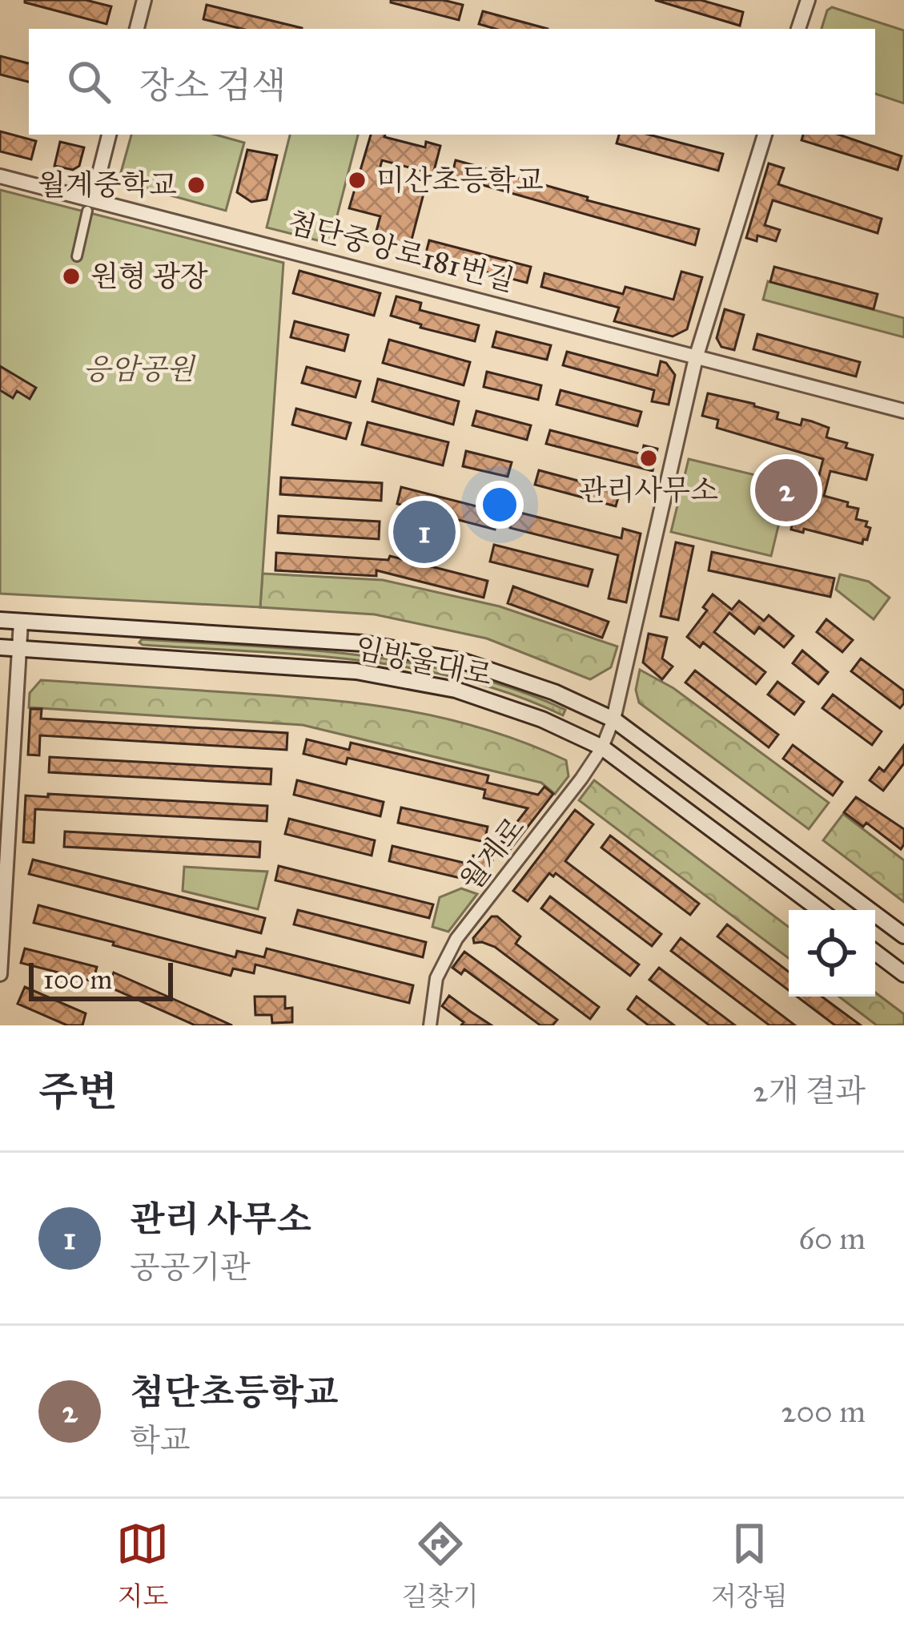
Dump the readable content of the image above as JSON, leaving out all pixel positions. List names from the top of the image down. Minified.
{"streets":{"main road":["임방울대로"],"street":["첨단중앙로181번길","월계로"]},"crossings":[["임방울대로","월계로"]],"parks":["응암공원"],"places":["미산초등학교","월계중학교","원형 광장","관리사무소"],"scale_bar":"100 m","page":{"search":"장소 검색","pins":["2","1"],"scale":"100 m","heading":["주변","2개 결과"],"list":[{"mark":"1","name":"관리 사무소","note":"공공기관","value":"60 m"},{"mark":"2","name":"첨단초등학교","note":"학교","value":"200 m"}],"nav":["지도","길찾기","저장됨"]}}
